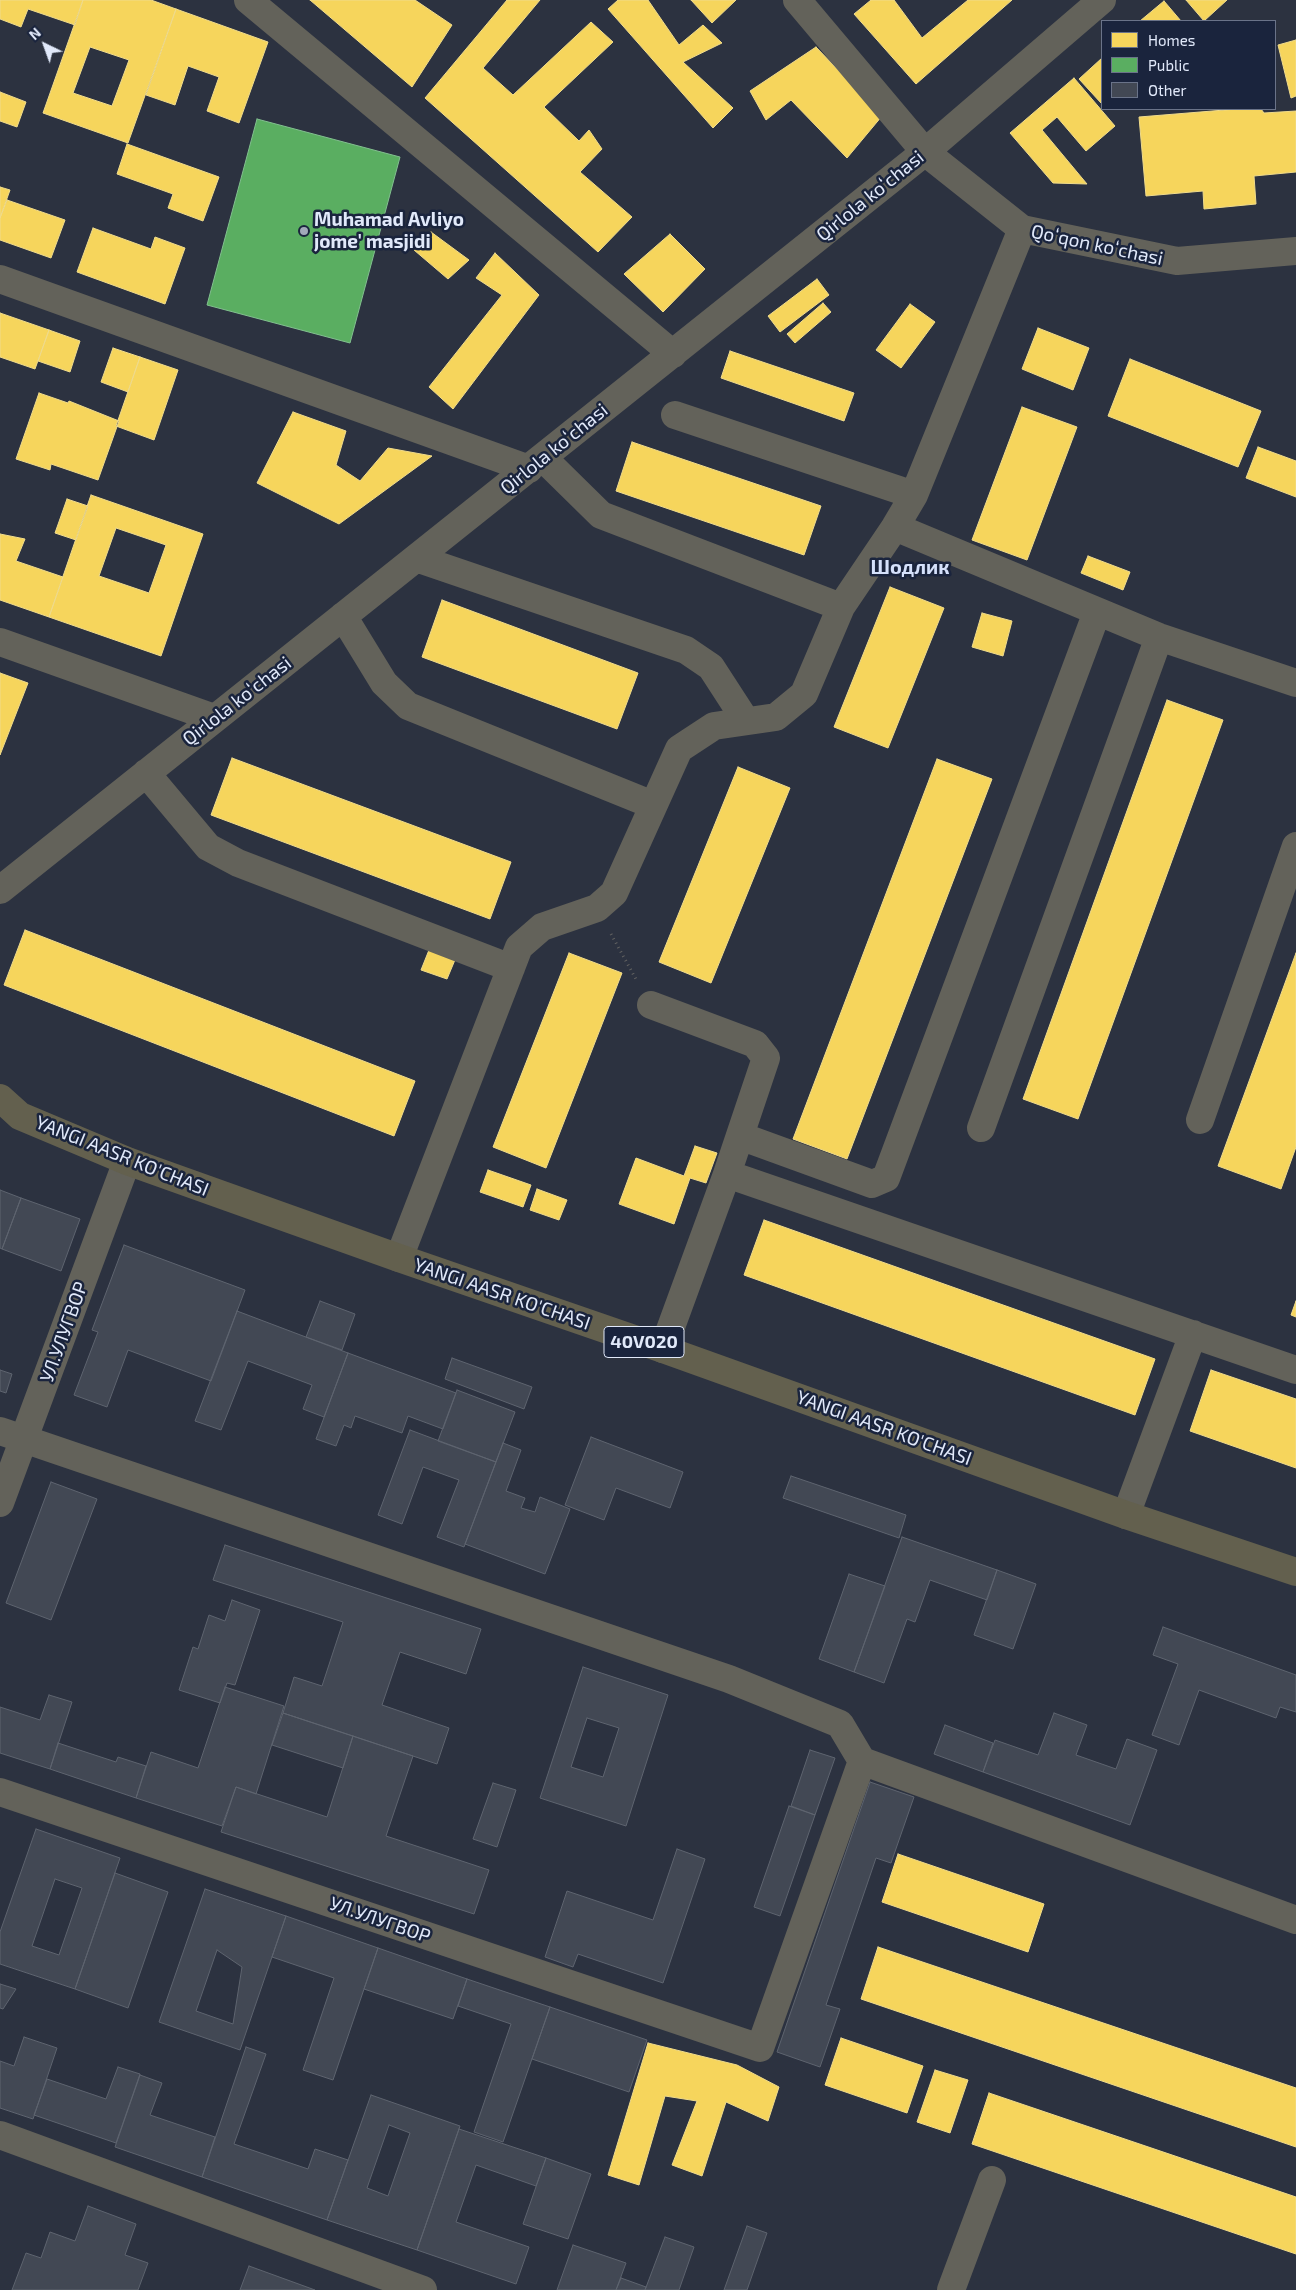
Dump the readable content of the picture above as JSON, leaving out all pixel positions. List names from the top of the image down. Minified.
{"streets":{"main road":["YANGI AASR KO'CHASI","40V020"],"street":["Qirlola koʻchasi","Qoʻqon koʻchasi","УЛ.УЛУГВОР"]},"crossings":[["Qirlola koʻchasi","Qoʻqon koʻchasi"],["YANGI AASR KO'CHASI","УЛ.УЛУГВОР"]],"districts":["Шодлик"],"places":["Muhamad Avliyo jome' masjidi"],"legend":["Homes","Public","Other"],"north":"top left"}
